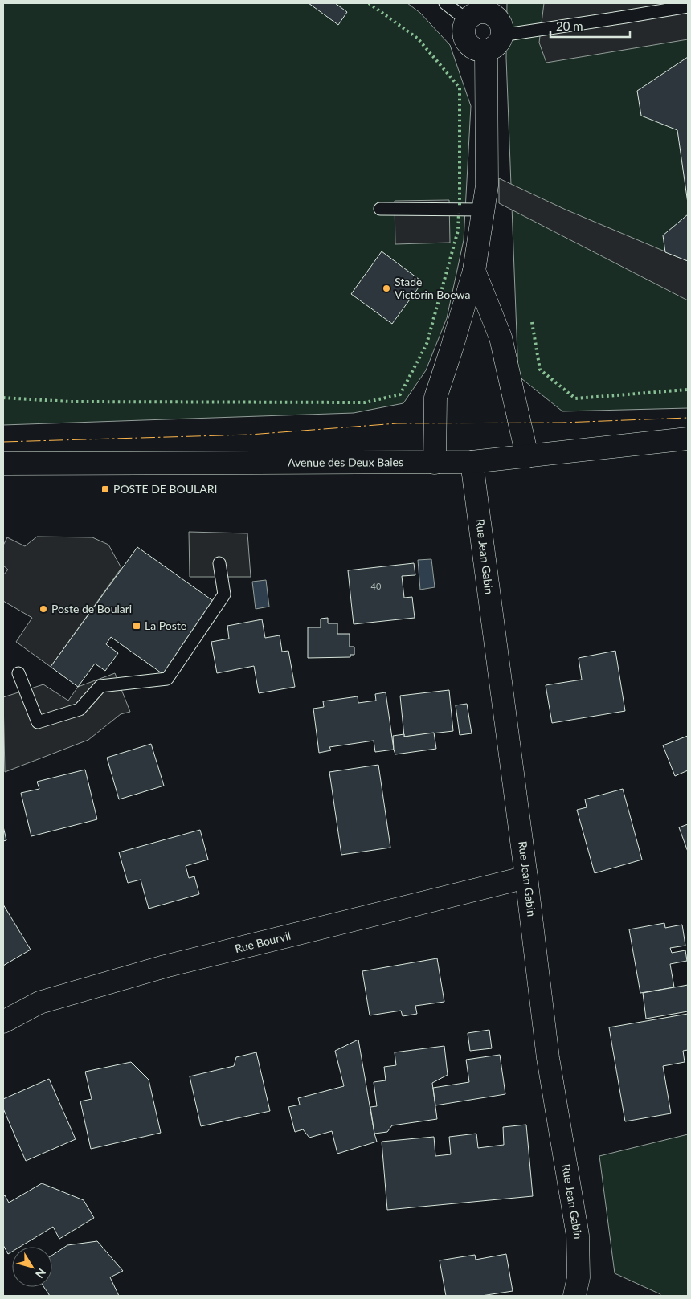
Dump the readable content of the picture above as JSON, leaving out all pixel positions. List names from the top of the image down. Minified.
{"streets":{"street":["Avenue des Deux Baies","Rue Jean Gabin","Rue Bourvil"]},"crossings":[["Avenue des Deux Baies","Rue Jean Gabin"],["Rue Jean Gabin","Rue Bourvil"]],"places":{"other":["Stade Victorin Boewa","Poste de Boulari"],"transit":["POSTE DE BOULARI","La Poste"]},"house_numbers":["40"],"scale_bar":"20 m","north":"bottom right"}
